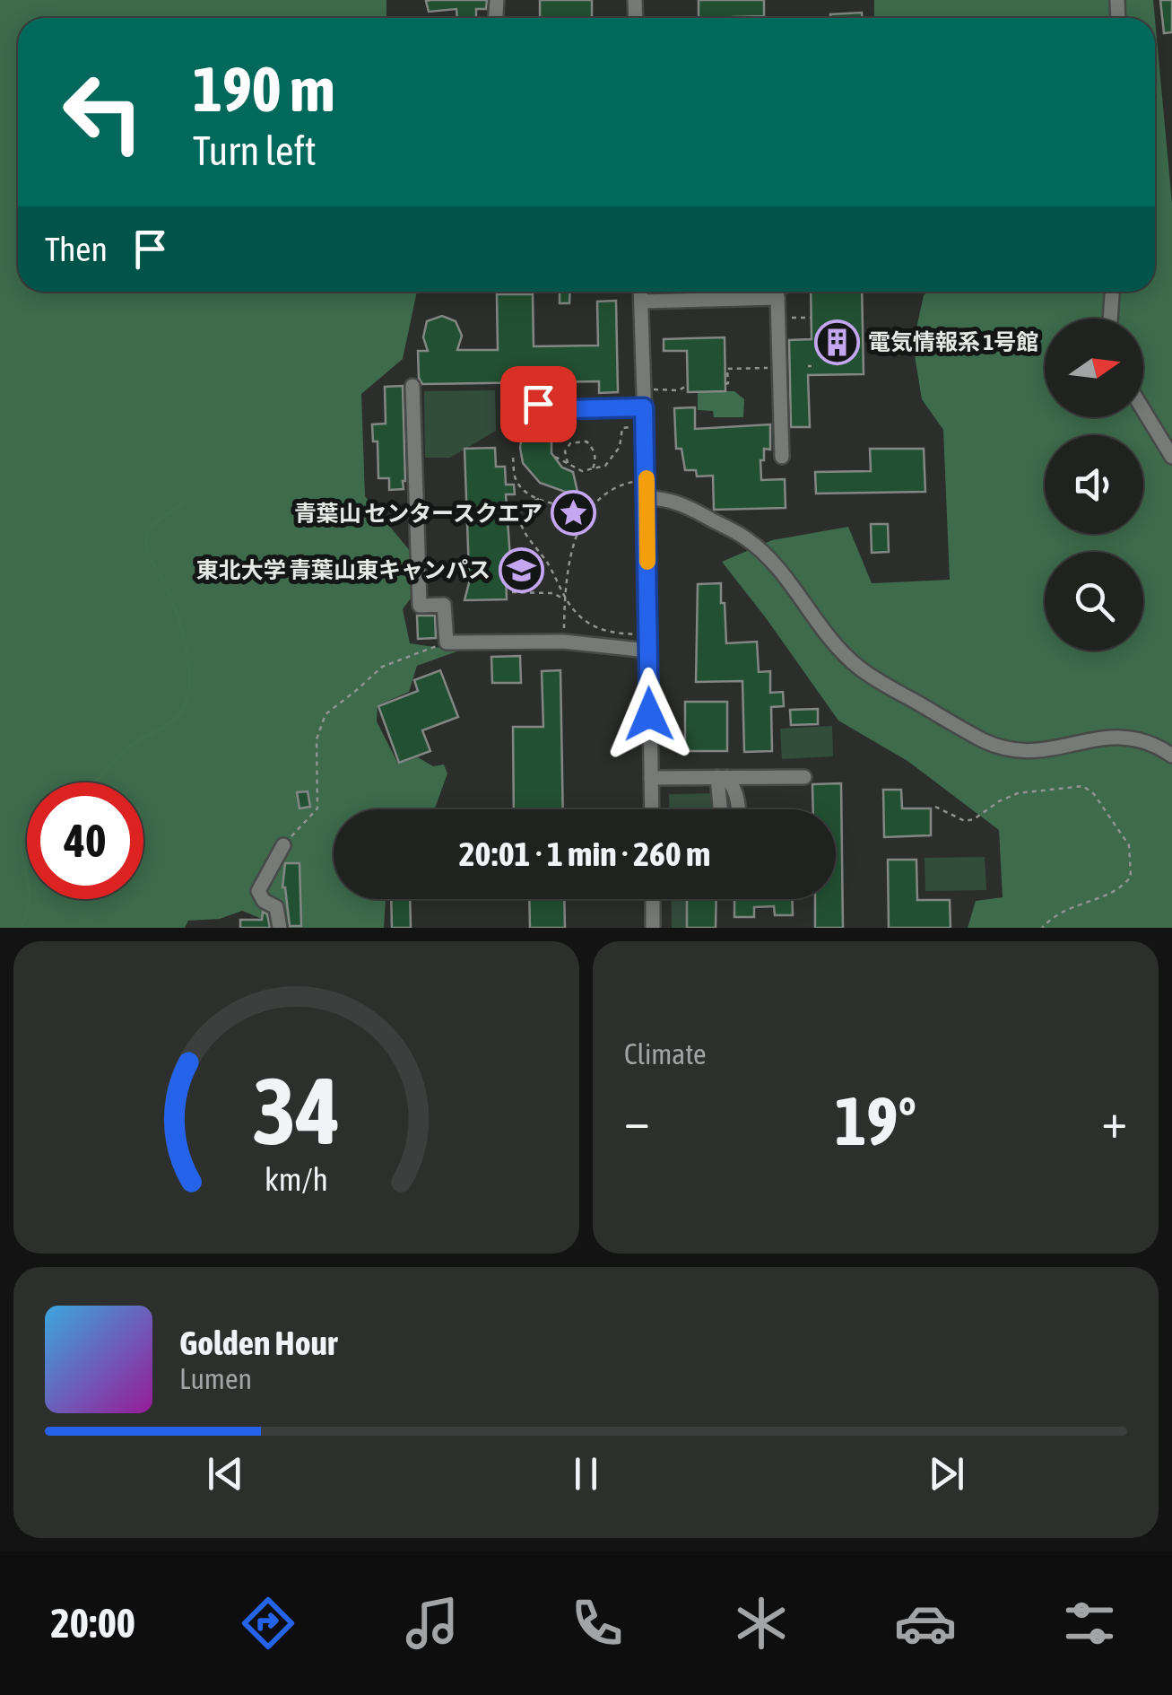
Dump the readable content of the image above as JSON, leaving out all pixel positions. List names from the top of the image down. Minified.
{"places":{"building":["電気情報系 1号館"],"place":["青葉山 センタースクエア"],"school or university":["東北大学 青葉山東キャンパス"]},"north":"right","page":{"turn":["190 m","Turn left"],"then":"Then","limit":"40","trip":"20:01 · 1 min · 260 m","tile":"Climate","heat":["−","19°","+"],"song":["Golden Hour","Lumen"],"tabs":"20:00","gauge":["34","km/h"]}}
